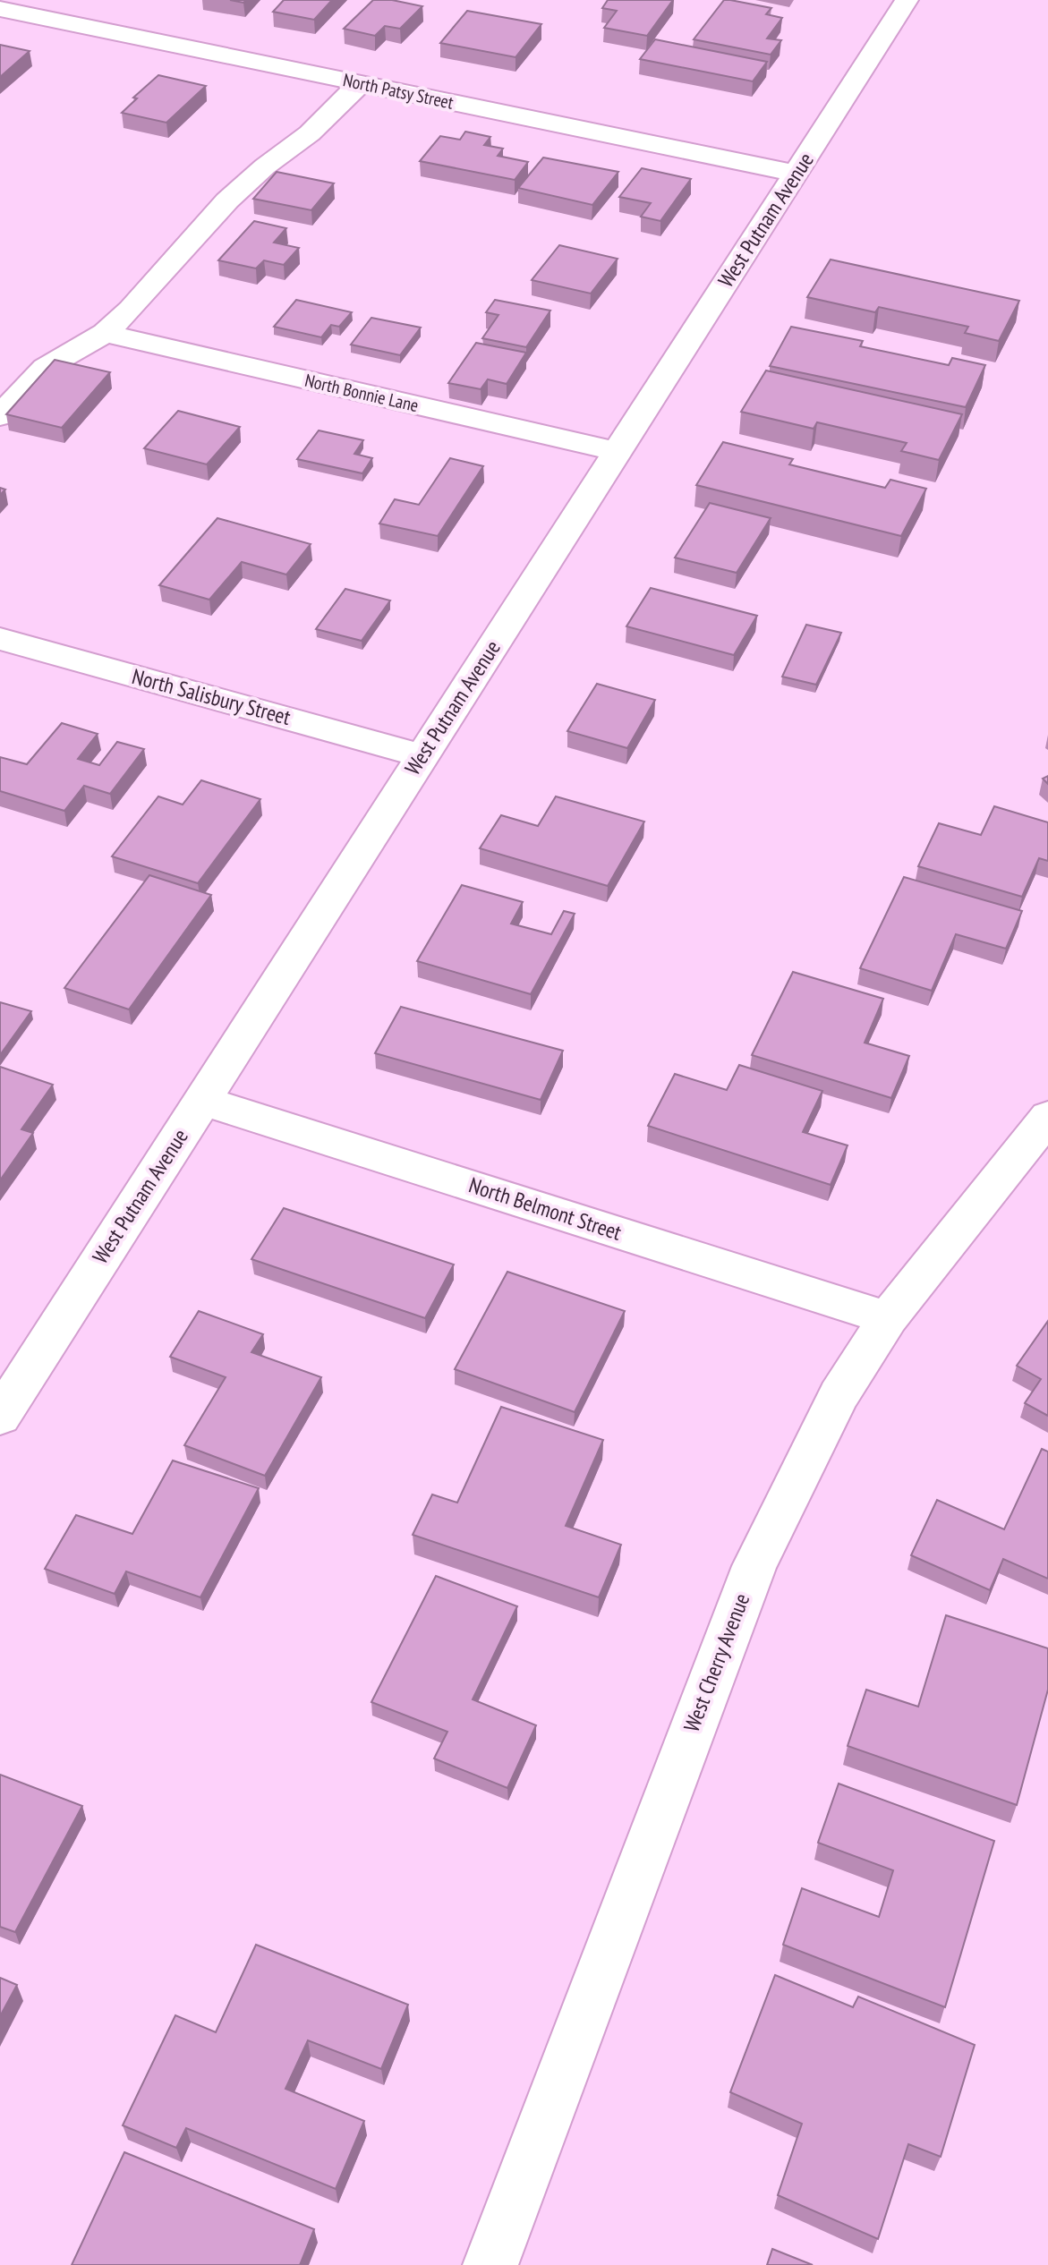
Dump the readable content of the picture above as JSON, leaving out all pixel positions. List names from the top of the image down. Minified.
{"streets":{"street":["North Patsy Street","West Putnam Avenue","North Bonnie Lane","North Salisbury Street","North Belmont Street","West Cherry Avenue"]},"crossings":[["North Patsy Street","West Putnam Avenue"],["West Putnam Avenue","North Bonnie Lane"],["West Putnam Avenue","North Salisbury Street"],["West Putnam Avenue","North Belmont Street"],["North Belmont Street","West Cherry Avenue"]]}
